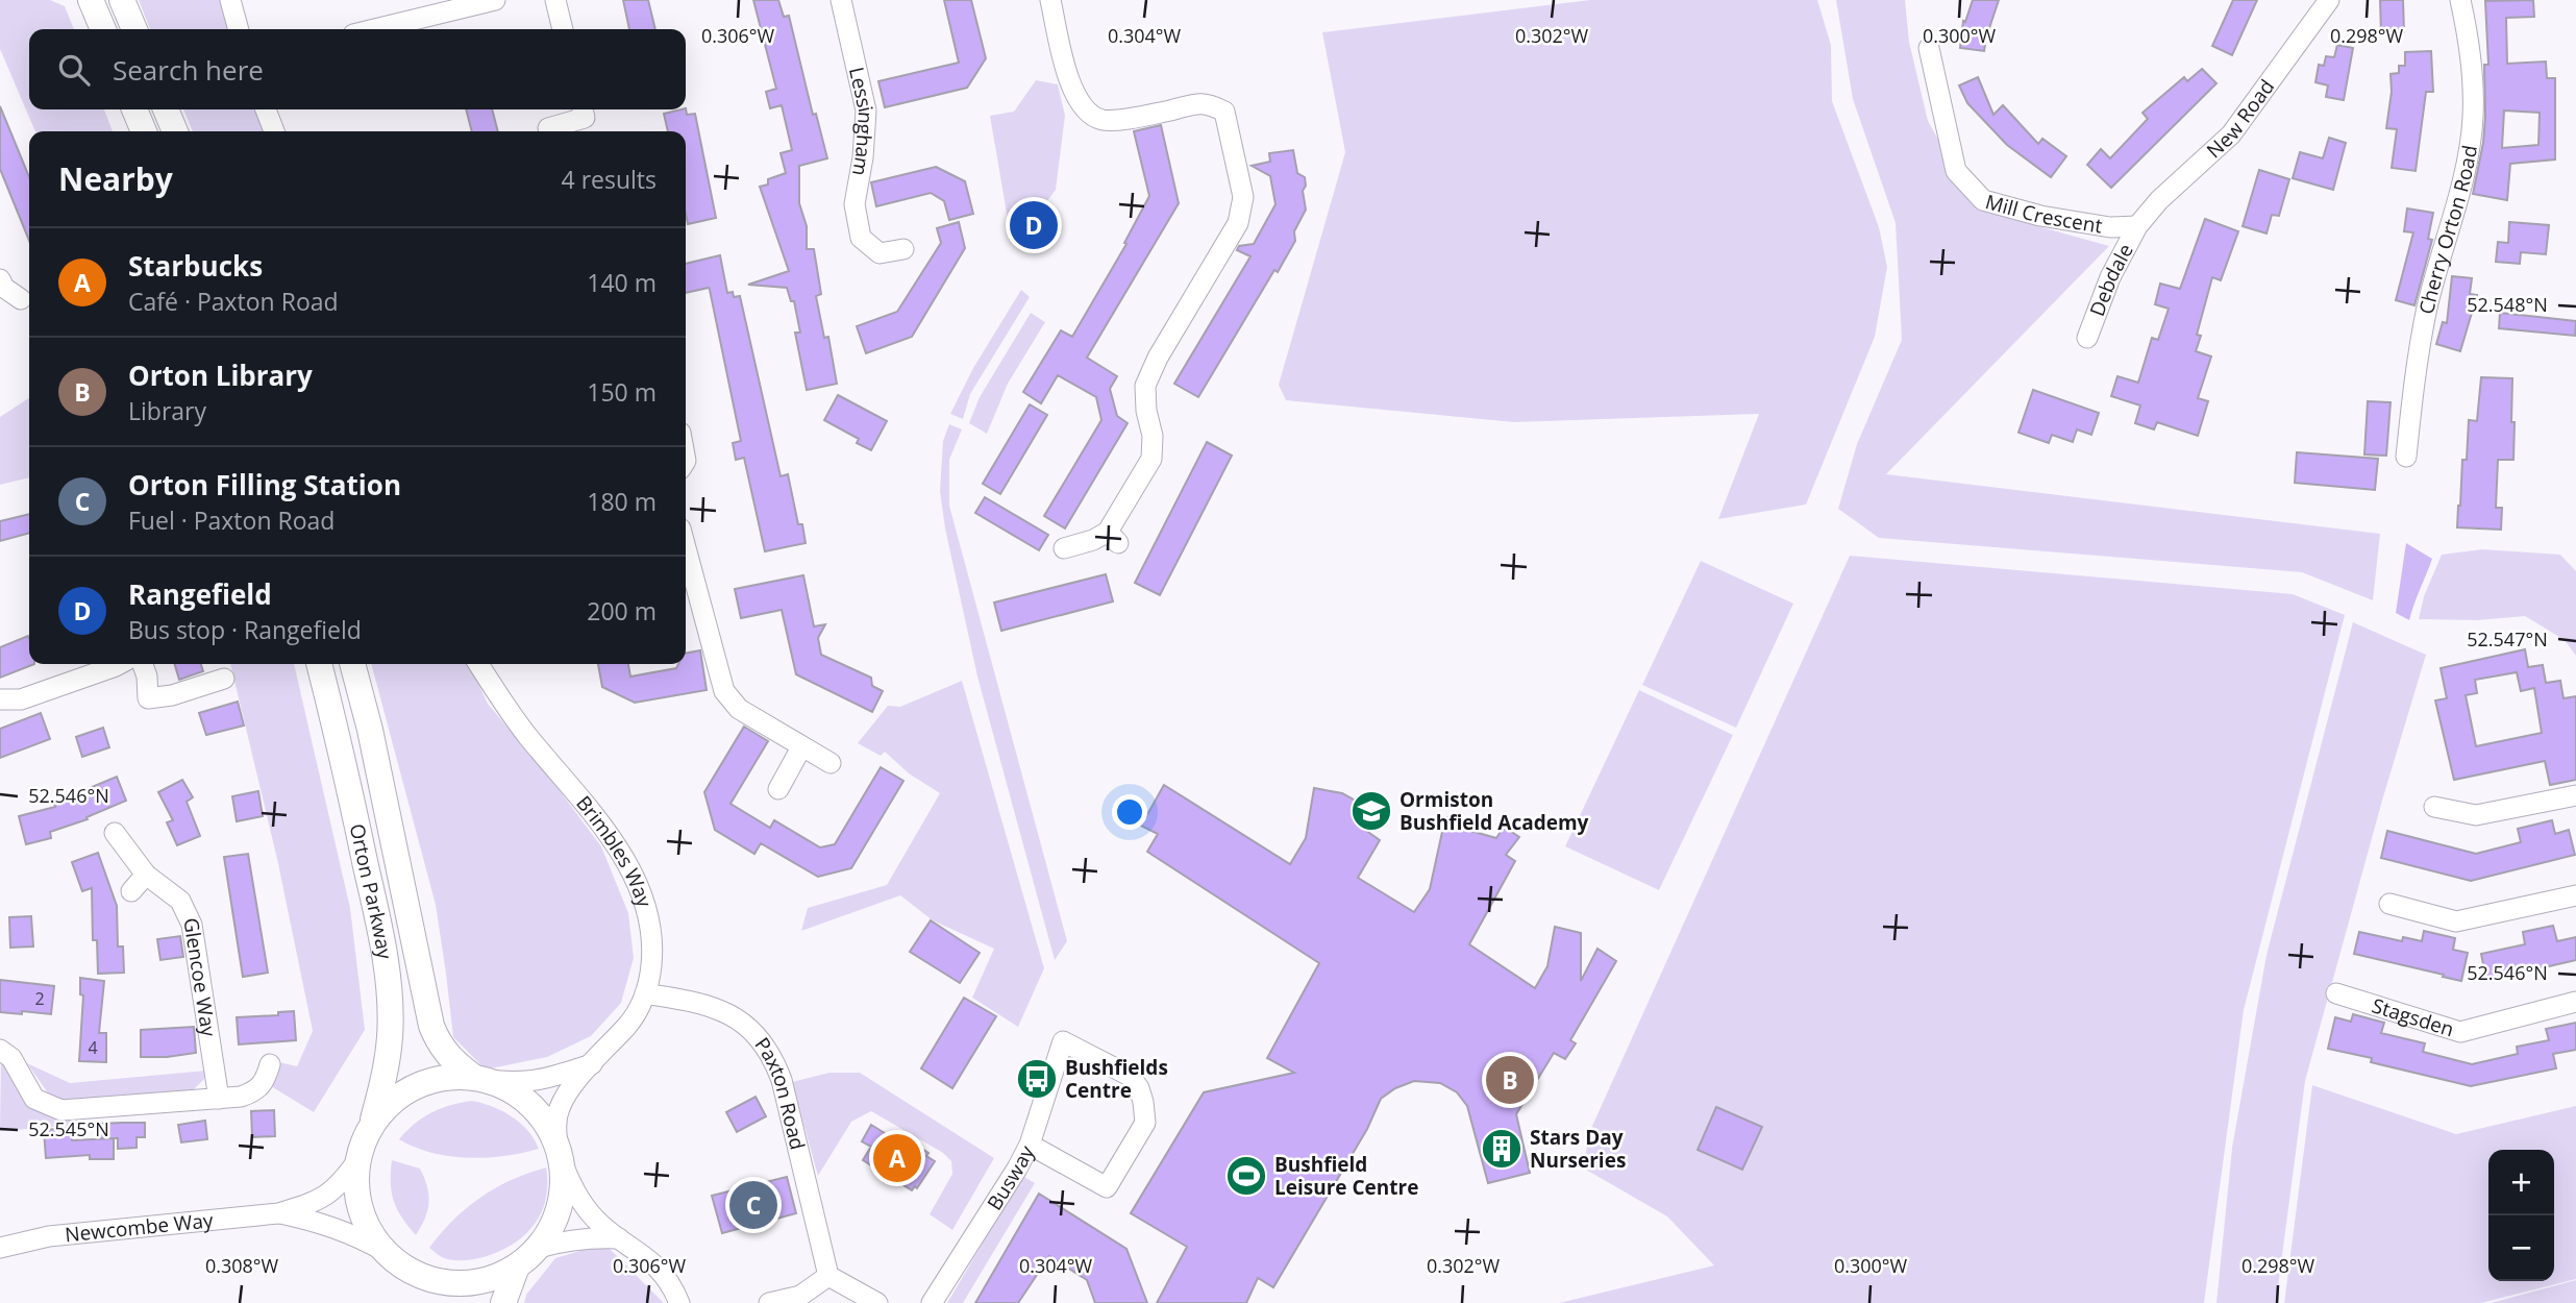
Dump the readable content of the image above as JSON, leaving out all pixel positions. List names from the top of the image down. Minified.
{"streets":{"main road":["Orton Parkway"],"street":["New Road","Lessingham","Mill Crescent","Cherry Orton Road","Debdale","Brimbles Way","Glencoe Way","Stagsden","Paxton Road","Busway","Newcombe Way"]},"crossings":[["New Road","Mill Crescent"],["New Road","Debdale"],["Mill Crescent","Debdale"],["Brimbles Way","Orton Parkway"],["Brimbles Way","Paxton Road"],["Brimbles Way","Newcombe Way"],["Orton Parkway","Newcombe Way"]],"places":{"school or university":["Ormiston Bushfield Academy"],"bus stop":["Bushfields Centre"],"building":["Stars Day Nurseries"],"sports":["Bushfield Leisure Centre"]},"house_numbers":["2","4"],"page":{"search":"Search here","heading":["Nearby","4 results"],"pins":["D","B","A","C"],"list":[{"mark":"A","name":"Starbucks","note":"Café · Paxton Road","value":"140 m"},{"mark":"B","name":"Orton Library","note":"Library","value":"150 m"},{"mark":"C","name":"Orton Filling Station","note":"Fuel · Paxton Road","value":"180 m"},{"mark":"D","name":"Rangefield","note":"Bus stop · Rangefield","value":"200 m"}],"map_buttons":["+","−"]},"coordinates":["0.306°W","0.304°W","0.302°W","0.300°W","0.298°W","52.548°N","52.547°N","52.546°N","52.545°N","0.308°W"]}
